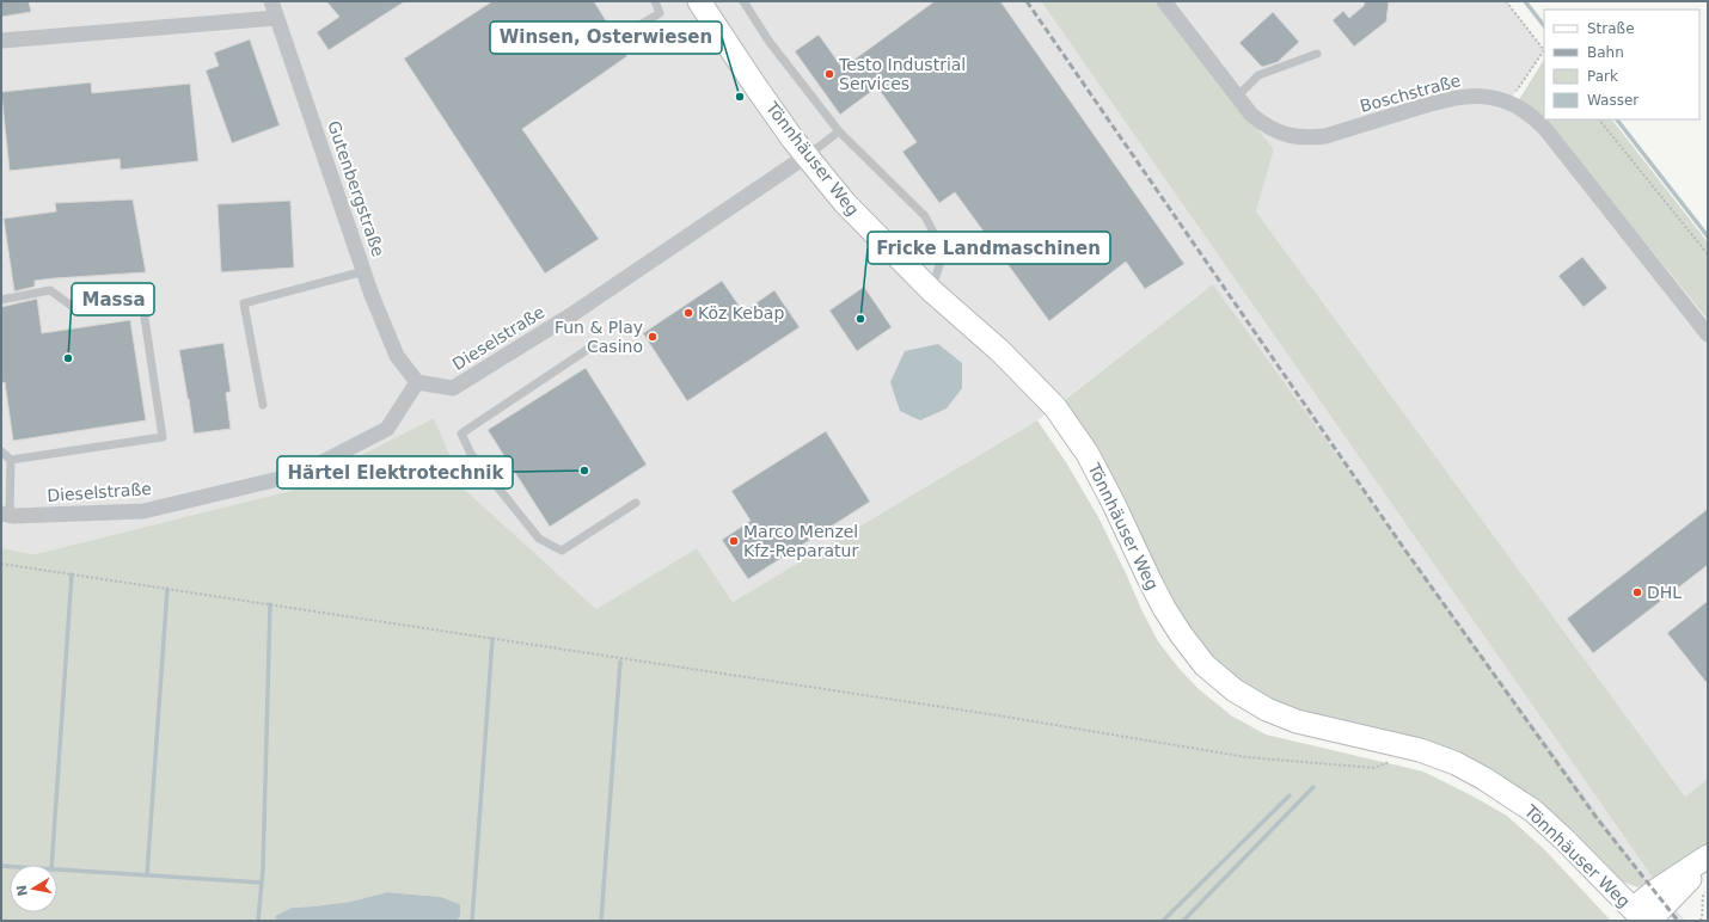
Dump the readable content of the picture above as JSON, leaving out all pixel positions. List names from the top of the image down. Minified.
{"streets":{"main road":["Tönnhäuser Weg"],"street":["Boschstraße","Gutenbergstraße","Dieselstraße"]},"crossings":[["Tönnhäuser Weg","Dieselstraße"],["Gutenbergstraße","Dieselstraße"]],"places":["Testo Industrial Services","Winsen, Osterwiesen","Köz Kebap","Fricke Landmaschinen","Fun & Play Casino","Massa","Härtel Elektrotechnik","Marco Menzel Kfz-Reparatur","DHL"],"legend":["Straße","Bahn","Park","Wasser"],"north":"left"}
